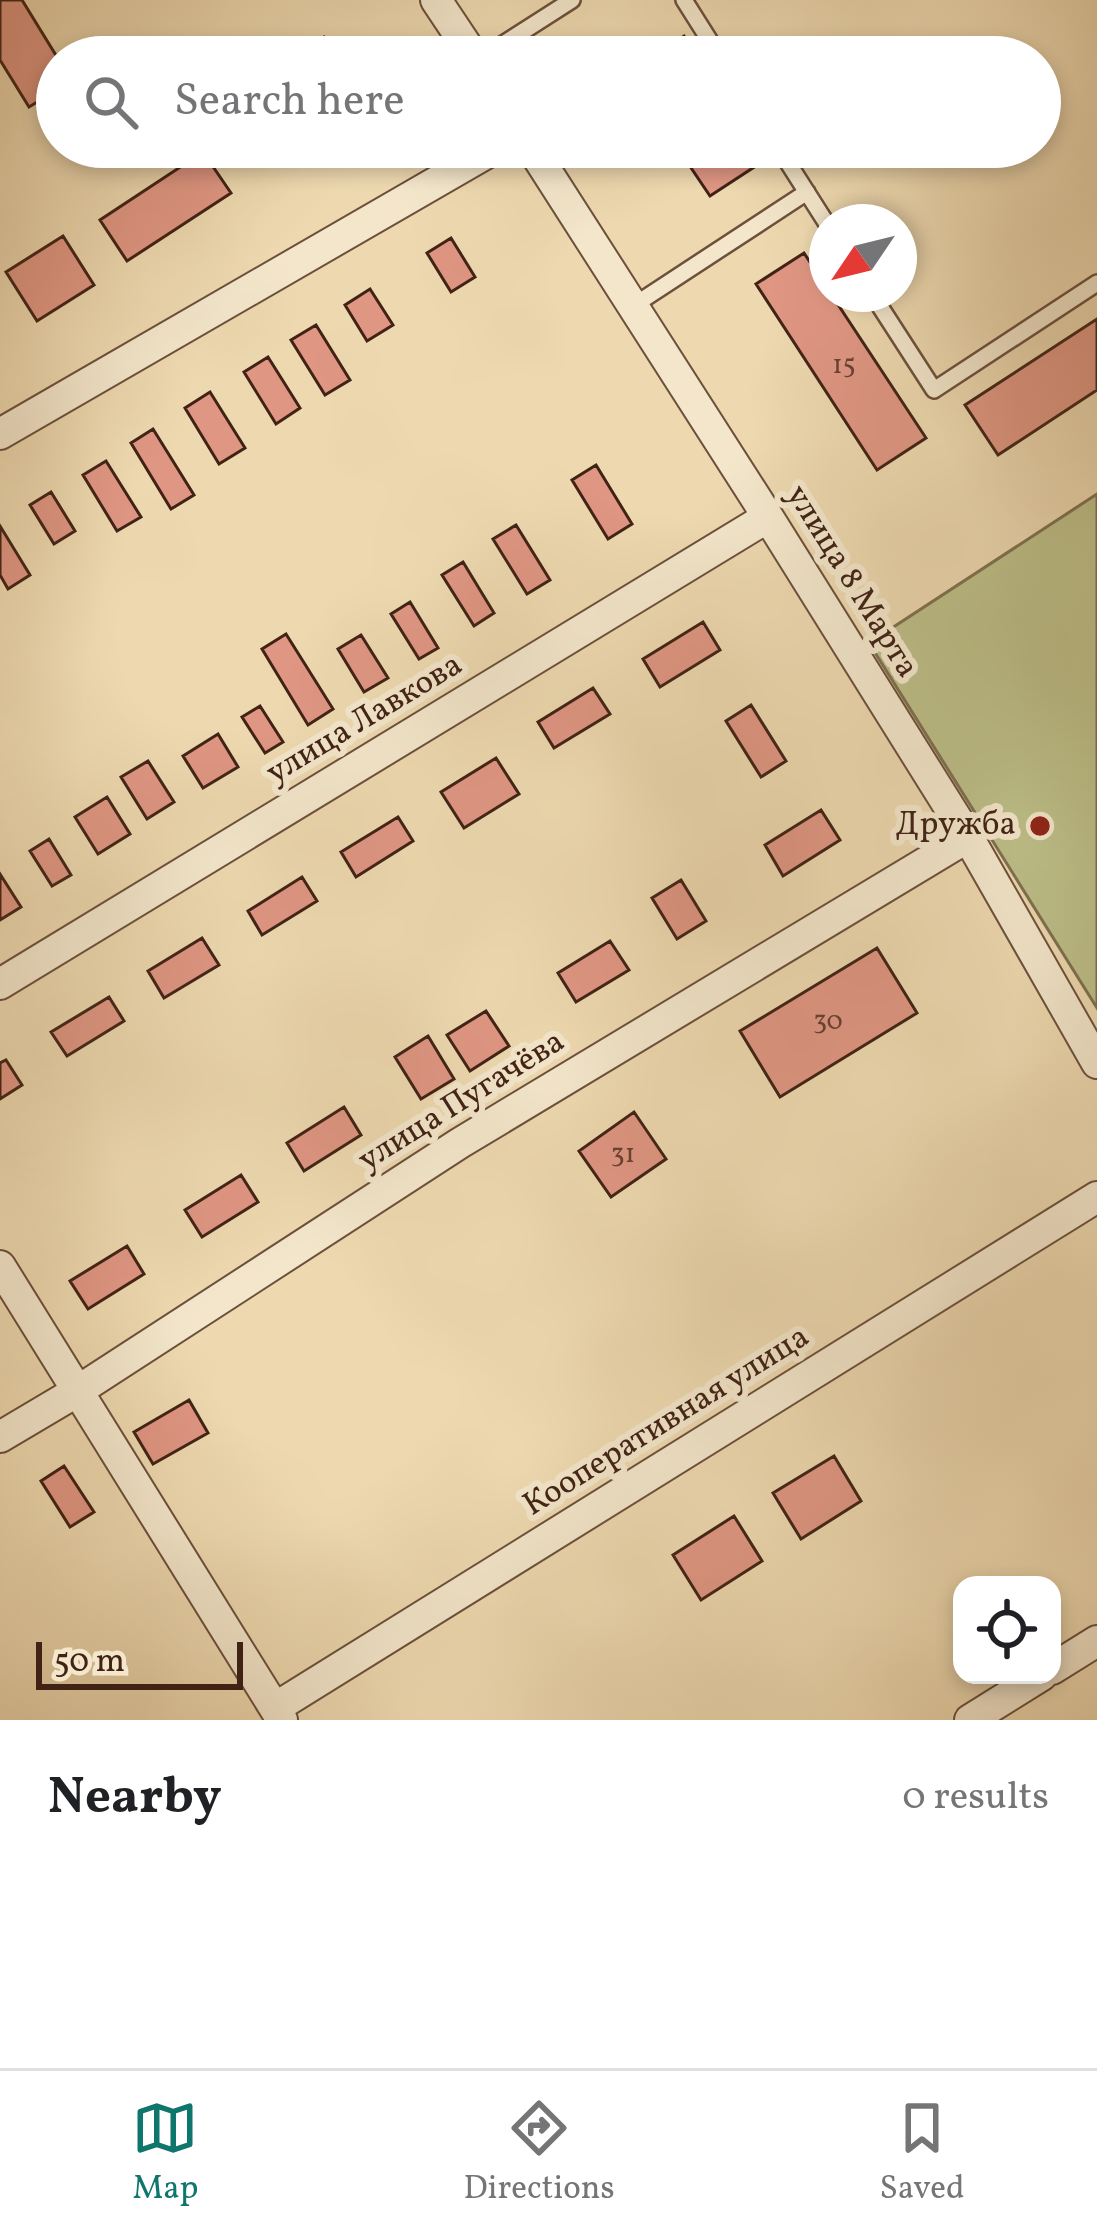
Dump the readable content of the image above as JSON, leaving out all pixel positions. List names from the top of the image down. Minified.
{"streets":{"street":["улица 8 Марта","улица Лавкова","улица Пугачёва","Кооперативная улица"]},"crossings":[["улица 8 Марта","улица Лавкова"],["улица 8 Марта","улица Пугачёва"]],"places":["Дружба"],"house_numbers":["15","30","31"],"scale_bar":"50 m","north":"bottom left","page":{"search":"Search here","scale":"50 m","heading":["Nearby","0 results"],"nav":["Map","Directions","Saved"]}}
